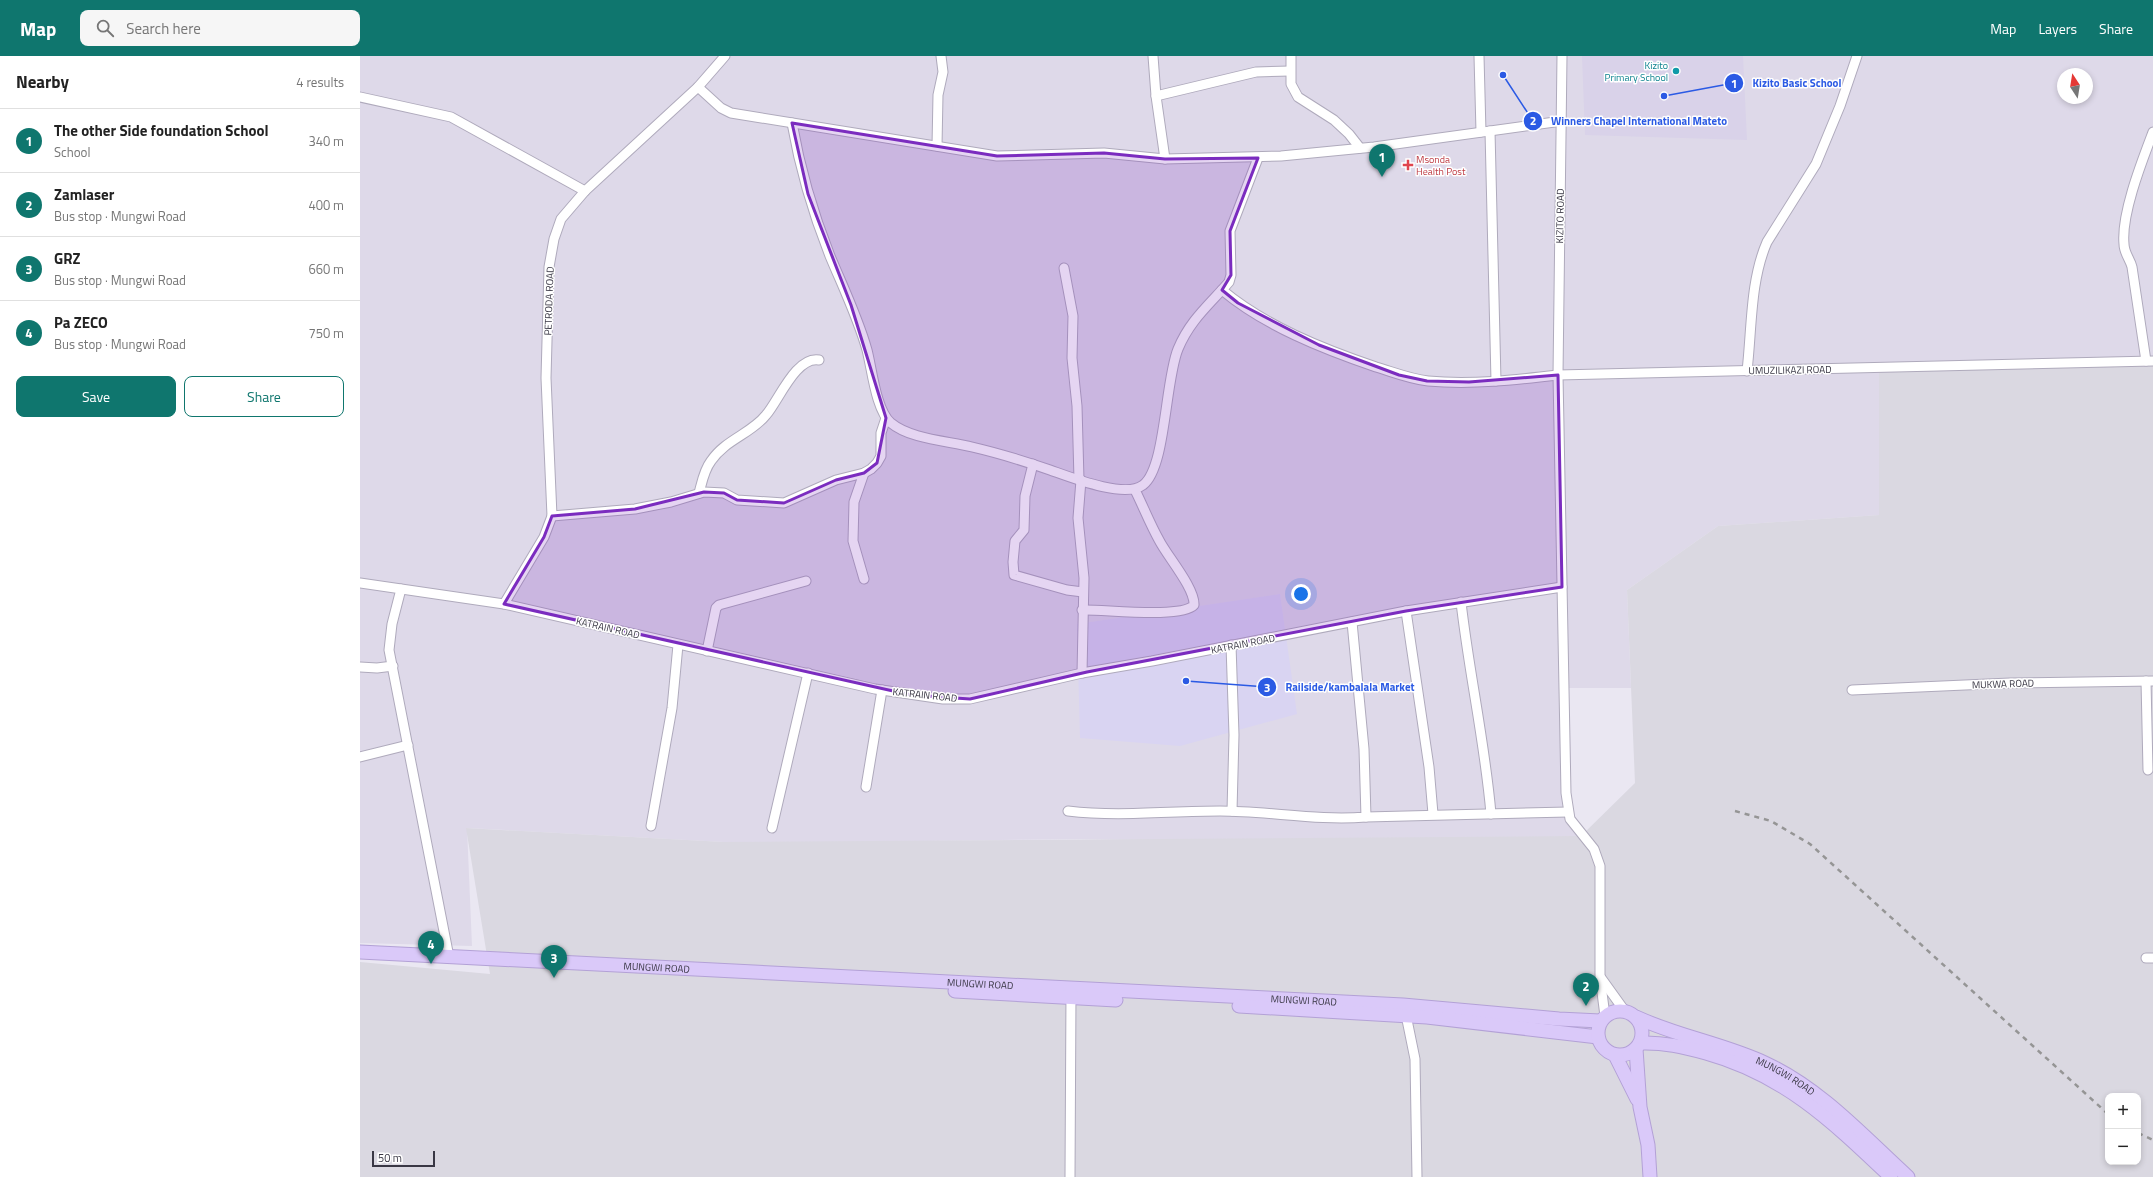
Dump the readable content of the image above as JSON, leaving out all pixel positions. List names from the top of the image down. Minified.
{"streets":{"main road":["MUNGWI ROAD"],"street":["KIZITO ROAD","PETRODA ROAD","UMUZILIKAZI ROAD","KATRAIN ROAD","MUKWA ROAD"]},"crossings":[["KIZITO ROAD","UMUZILIKAZI ROAD"],["KIZITO ROAD","KATRAIN ROAD"],["PETRODA ROAD","KATRAIN ROAD"]],"places":{"other":["Kizito Primary School","Winners Chapel International Mateto","Kizito Basic School","Railside/kambalala Market"],"health":["Msonda Health Post"]},"scale_bar":"50 m","north":"top","page":{"header":"Map","search":"Search here","nav":["Map","Layers","Share"],"heading":["Nearby","4 results"],"list":[{"mark":"1","name":"The other Side foundation School","note":"School","value":"340 m"},{"mark":"2","name":"Zamlaser","note":"Bus stop · Mungwi Road","value":"400 m"},{"mark":"3","name":"GRZ","note":"Bus stop · Mungwi Road","value":"660 m"},{"mark":"4","name":"Pa ZECO","note":"Bus stop · Mungwi Road","value":"750 m"}],"pins":["1","4","3","2"],"buttons":["Save","Share"],"map_buttons":["+","−"],"scale":"50 m"}}
